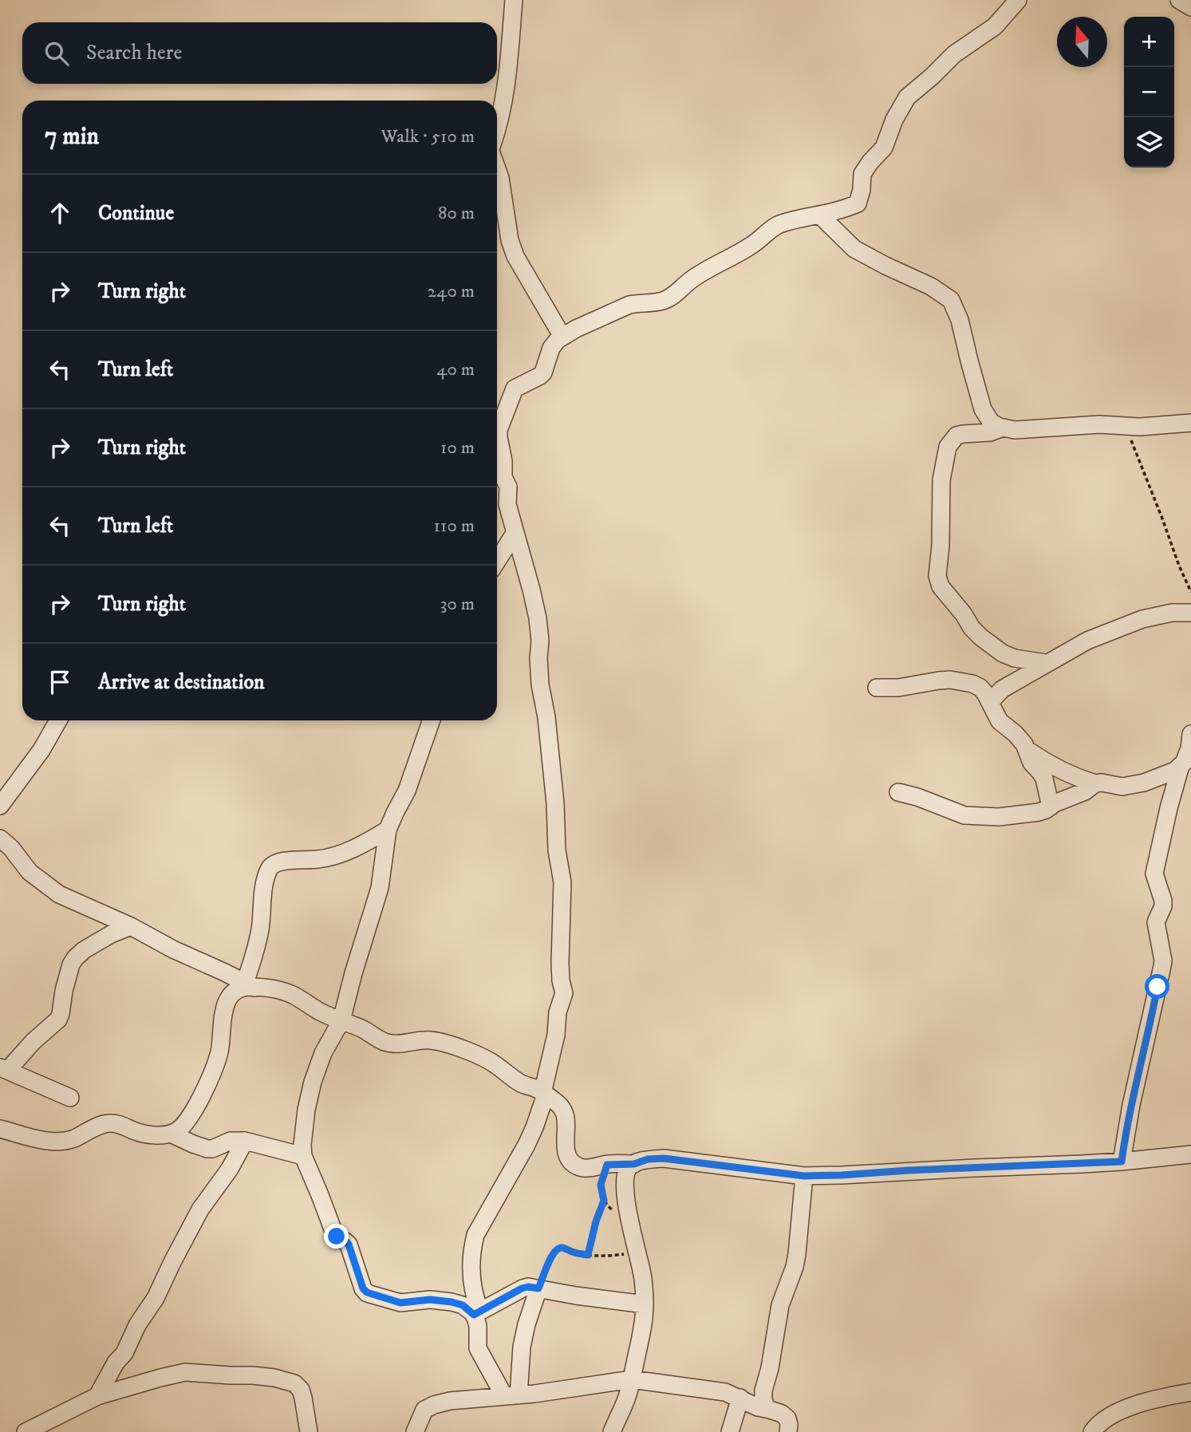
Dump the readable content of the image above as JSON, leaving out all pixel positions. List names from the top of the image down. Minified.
{"north":"top","page":{"map_buttons":["+","−"],"search":"Search here","heading":["7 min","Walk · 510 m"],"list":[["Continue","80 m"],["Turn right","240 m"],["Turn left","40 m"],["Turn right","10 m"],["Turn left","110 m"],["Turn right","30 m"],"Arrive at destination"]}}
